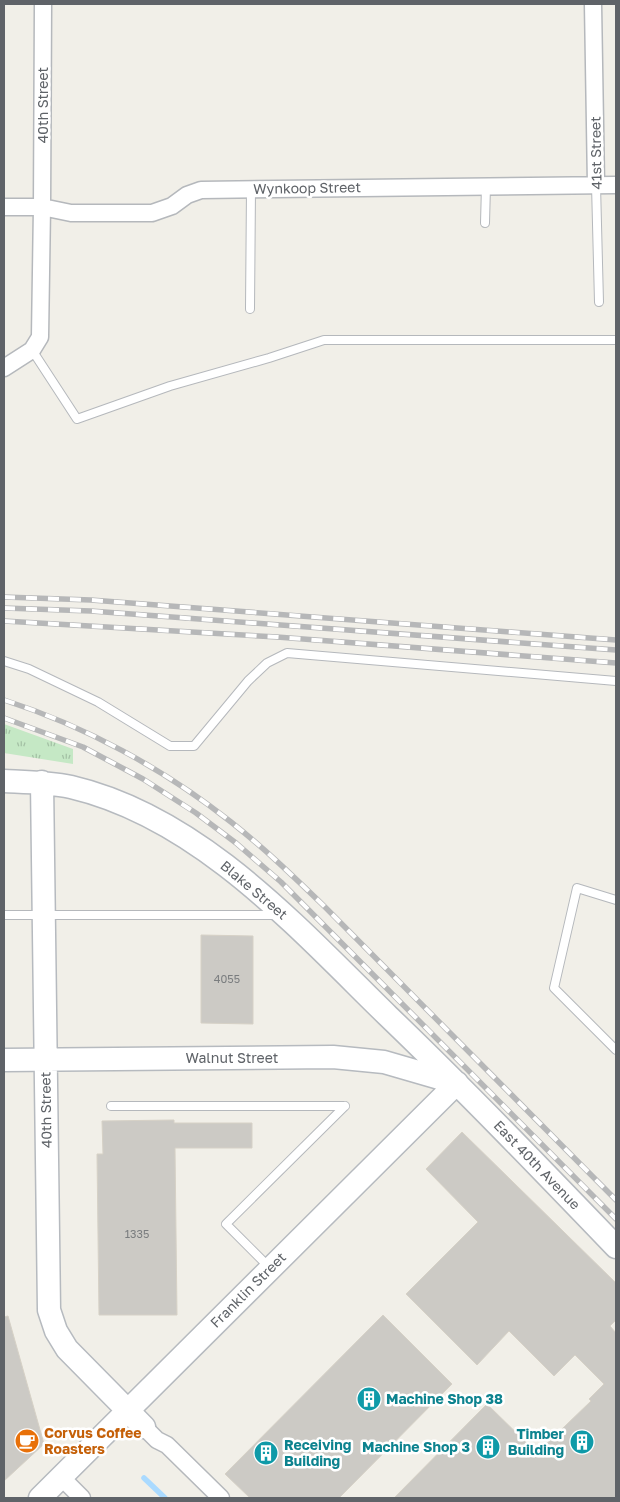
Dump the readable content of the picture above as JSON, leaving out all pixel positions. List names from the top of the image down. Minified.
{"streets":{"street":["40th Street","41st Street","Wynkoop Street","Blake Street","Walnut Street","East 40th Avenue","Franklin Street"]},"crossings":[["40th Street","Wynkoop Street"],["40th Street","Blake Street"],["40th Street","Walnut Street"],["40th Street","Franklin Street"],["41st Street","Wynkoop Street"],["Blake Street","Walnut Street"],["Blake Street","East 40th Avenue"],["Blake Street","Franklin Street"],["Walnut Street","East 40th Avenue"],["Walnut Street","Franklin Street"],["East 40th Avenue","Franklin Street"]],"places":{"building":["Machine Shop 38","Timber Building","Machine Shop 3","Receiving Building"],"cafe":["Corvus Coffee Roasters"]},"house_numbers":["4055","1335"]}
